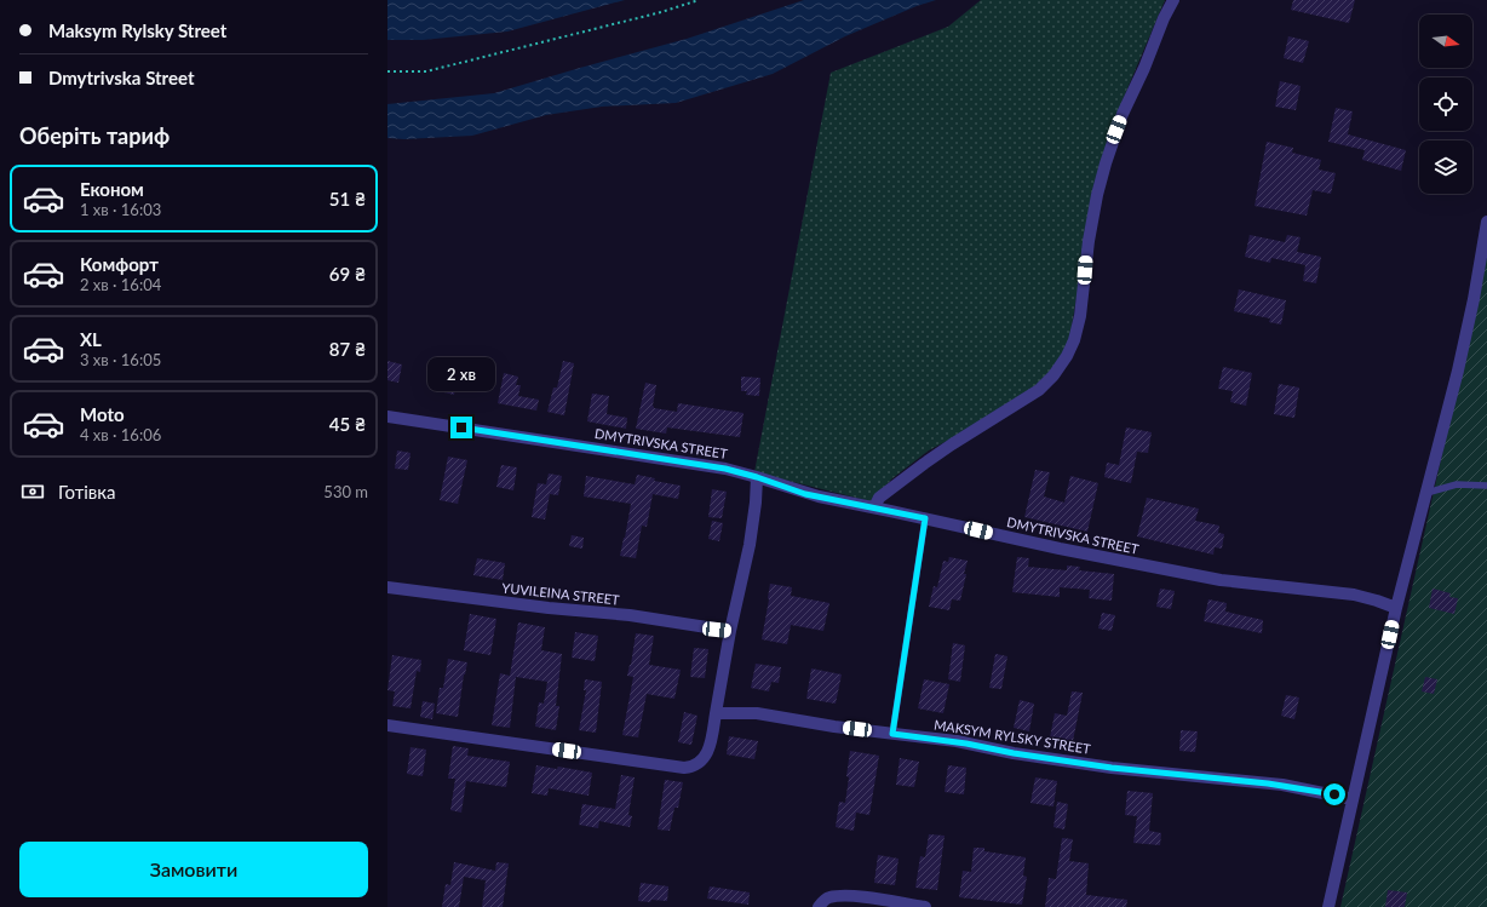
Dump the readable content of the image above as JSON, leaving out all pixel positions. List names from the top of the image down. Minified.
{"streets":{"street":["DMYTRIVSKA STREET","YUVILEINA STREET","MAKSYM RYLSKY STREET"]},"north":"right","page":{"banner":["Maksym Rylsky Street","Dmytrivska Street"],"heading":"Оберіть тариф","list":[{"name":"Економ","note":"1 хв · 16:03","value":"51 ₴"},{"name":"Комфорт","note":"2 хв · 16:04","value":"69 ₴"},{"name":"XL","note":"3 хв · 16:05","value":"87 ₴"},{"name":"Moto","note":"4 хв · 16:06","value":"45 ₴"}],"bubble":"2 хв","pay":["Готівка","530 m"],"buttons":"Замовити"}}
